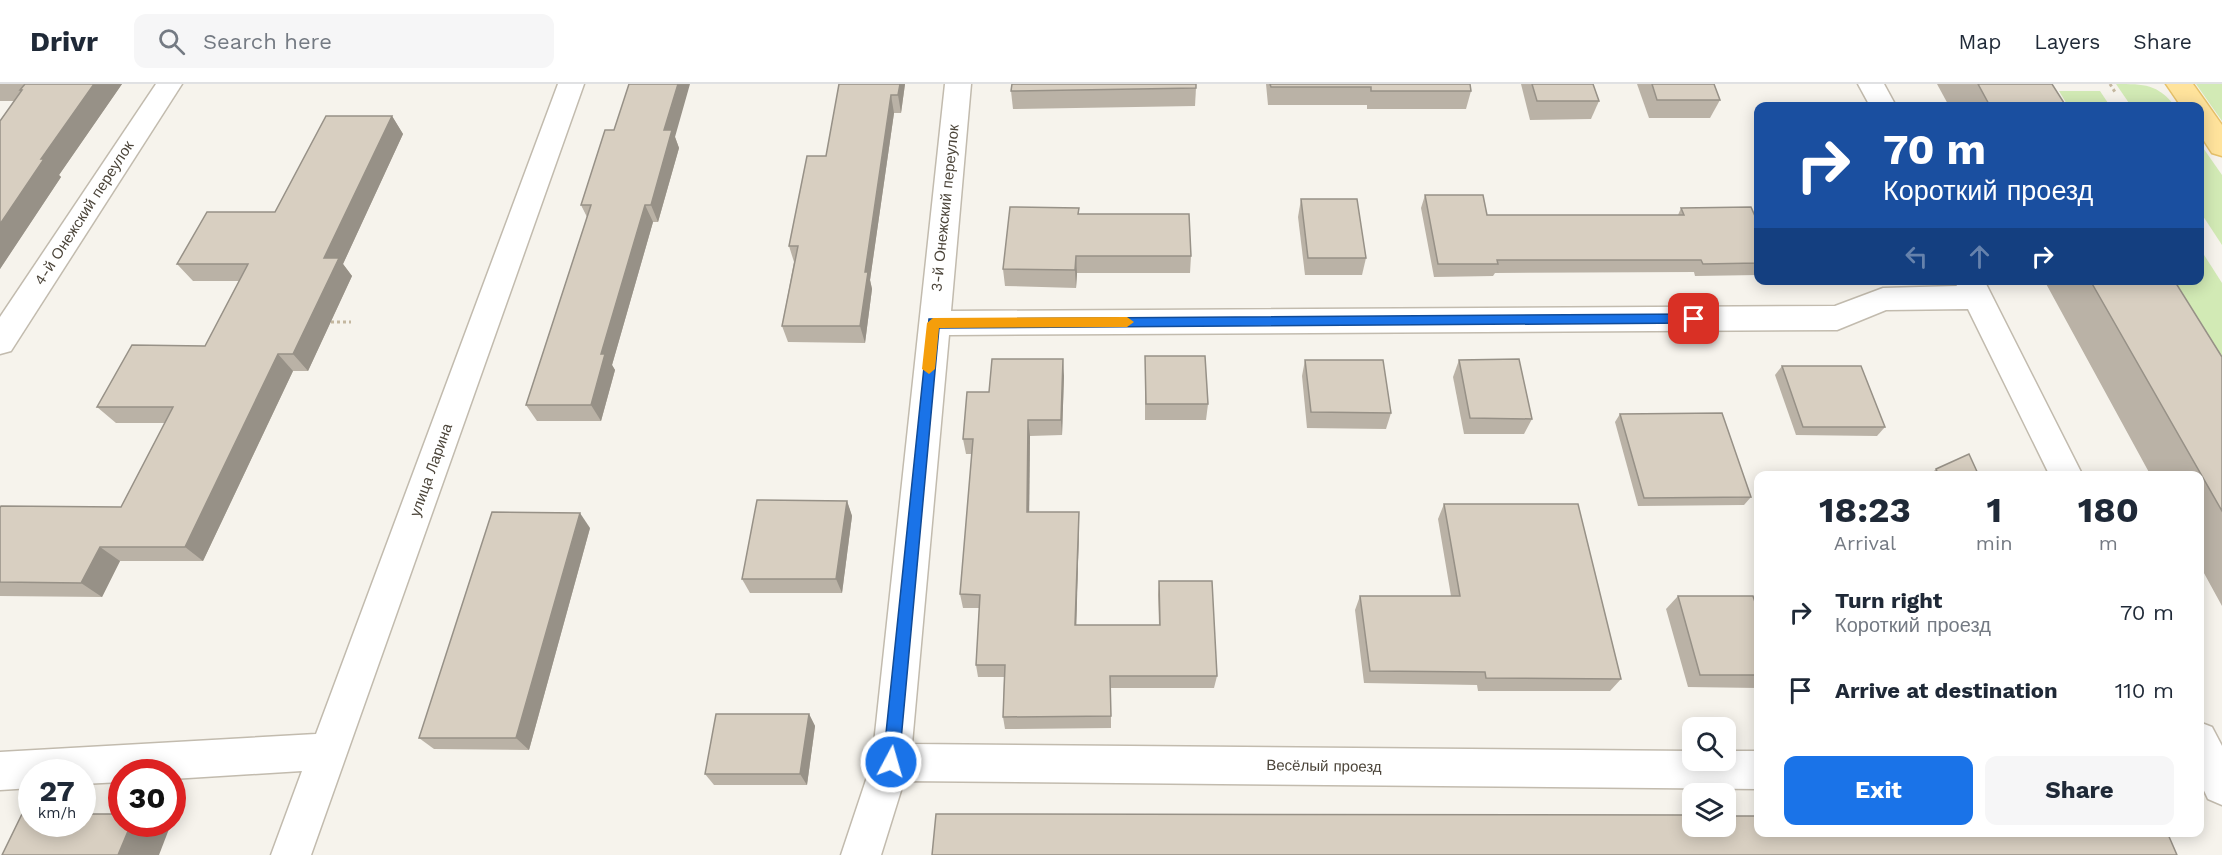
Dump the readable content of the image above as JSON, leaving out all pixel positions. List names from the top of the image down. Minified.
{"streets":{"street":["3-й Онежский переулок","4-й Онежский переулок","улица Ларина","Весёлый проезд"]},"crossings":[["3-й Онежский переулок","Весёлый проезд"]],"page":{"header":"Drivr","search":"Search here","nav":["Map","Layers","Share"],"turn":["70 m","Короткий проезд"],"eta":["18:23","Arrival","1","min","180","m"],"list":[{"name":"Turn right","note":"Короткий проезд","value":"70 m"},{"name":"Arrive at destination","value":"110 m"}],"buttons":["Exit","Share"],"speed":"27 km/h","limit":"30"}}
